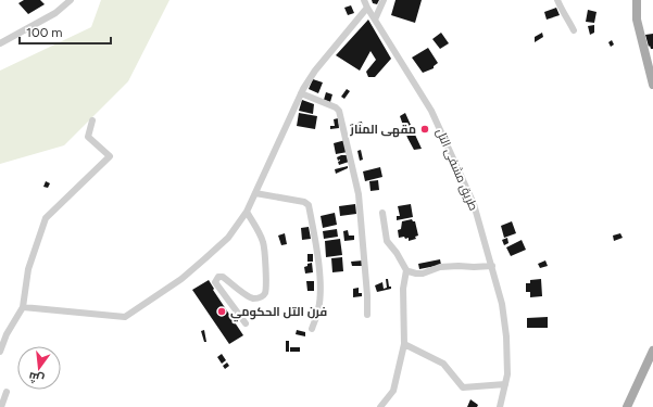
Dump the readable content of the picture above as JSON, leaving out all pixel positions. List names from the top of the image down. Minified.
{"streets":{"street":["طريق مشفى التل"]},"places":["مقهى المنار","فرن التل الحكومي"],"scale_bar":"100 m","north":"bottom"}
